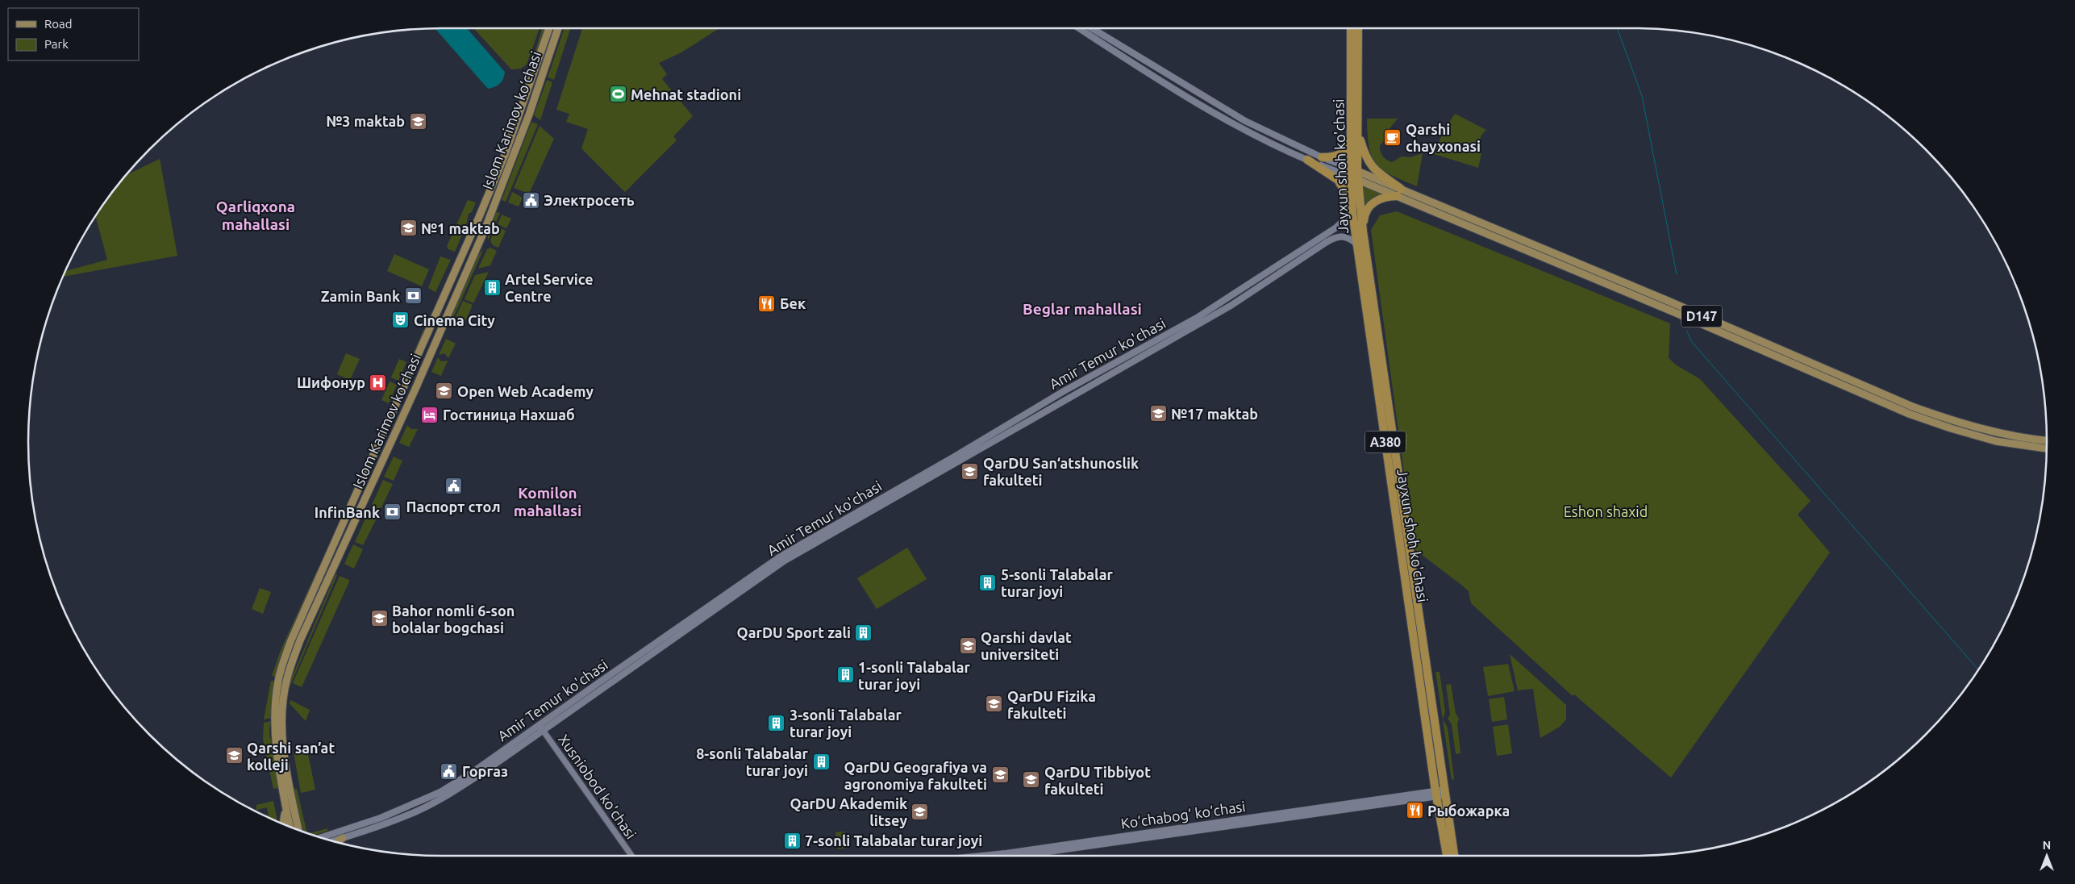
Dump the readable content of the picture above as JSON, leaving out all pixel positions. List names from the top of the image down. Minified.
{"streets":{"highway":["Jayxun shoh ko'chasi","A380"],"main road":["Islom Karimov ko‘chasi","D147","Amir Temur ko'chasi","Ko‘chabog‘ ko‘chasi"],"street":["Xusniobod ko'chasi"]},"crossings":[["Jayxun shoh ko'chasi","D147"],["Jayxun shoh ko'chasi","Amir Temur ko'chasi"],["Jayxun shoh ko'chasi","Ko‘chabog‘ ko‘chasi"],["Amir Temur ko'chasi","Xusniobod ko'chasi"]],"districts":["Qarliqxona mahallasi","Beglar mahallasi","Komilon mahallasi"],"parks":["Eshon shaxid"],"places":{"sports":["Mehnat stadioni"],"school or university":["№3 maktab","№1 maktab","Open Web Academy","№17 maktab","QarDU San‘atshunoslik fakulteti","Bahor nomli 6-son bolalar bogchasi","Qarshi davlat universiteti","QarDU Fizika fakulteti","Qarshi san’at kolleji","QarDU Geografiya va agronomiya fakulteti","QarDU Tibbiyot fakulteti","QarDU Akademik litsey"],"cafe":["Qarshi chayxonasi"],"public building":["Электросеть","Паспорт стол","Горгаз"],"building":["Artel Service Centre","5-sonli Talabalar turar joyi","QarDU Sport zali","1-sonli Talabalar turar joyi","3-sonli Talabalar turar joyi","8-sonli Talabalar turar joyi","7-sonli Talabalar turar joyi"],"bank":["Zamin Bank","InfinBank"],"restaurant":["Бек","Рыбожарка"],"theatre":["Cinema City"],"hospital":["Шифонур"],"hotel":["Гостиница Нахшаб"]},"legend":["Road","Park"],"north":"top"}
